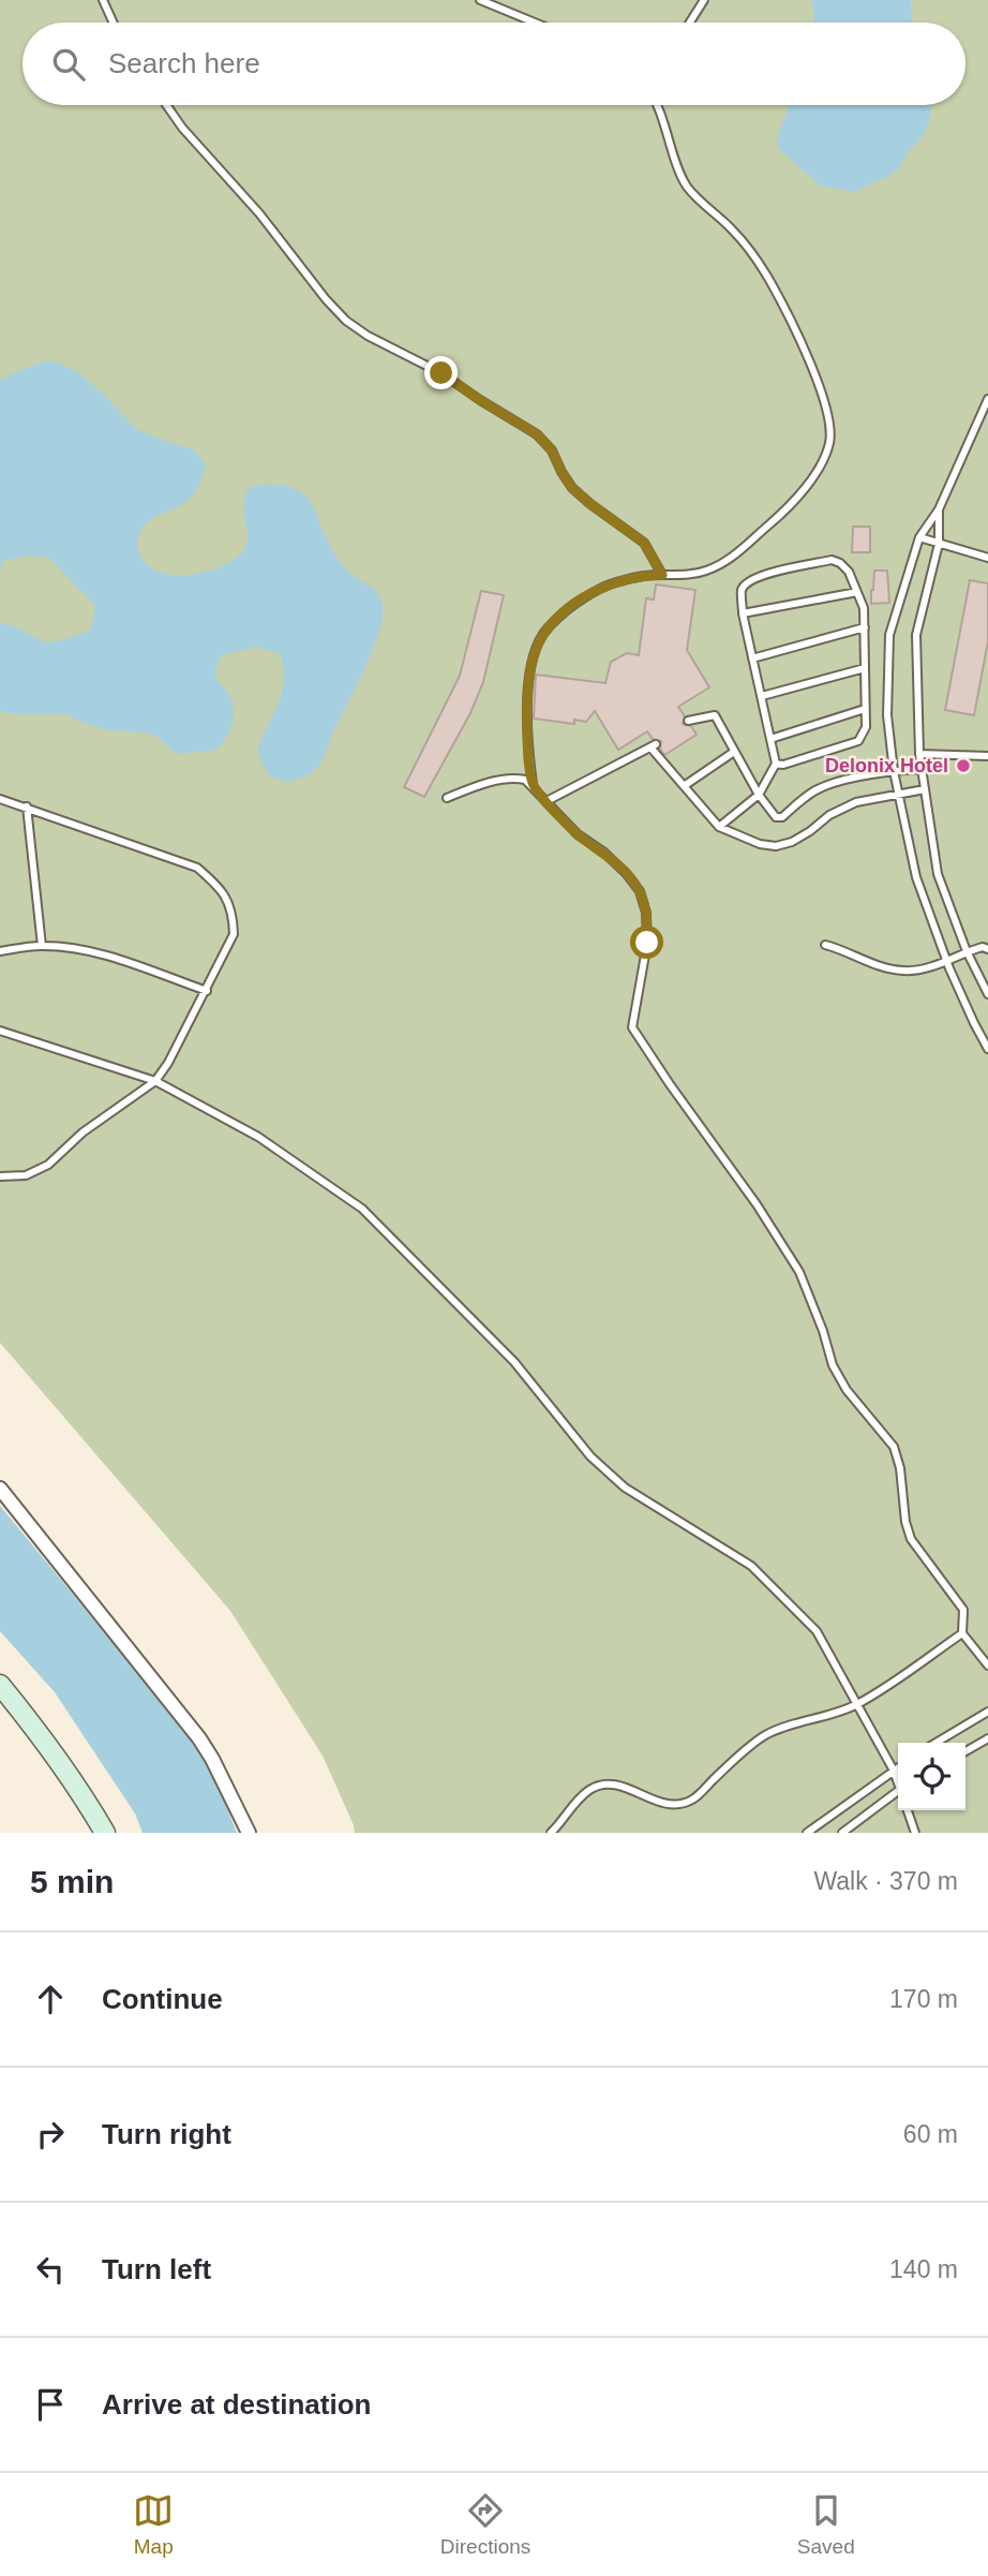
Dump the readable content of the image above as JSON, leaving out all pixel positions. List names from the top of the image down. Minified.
{"places":["Delonix Hotel"],"page":{"search":"Search here","heading":["5 min","Walk · 370 m"],"list":[["Continue","170 m"],["Turn right","60 m"],["Turn left","140 m"],"Arrive at destination"],"nav":["Map","Directions","Saved"]}}
